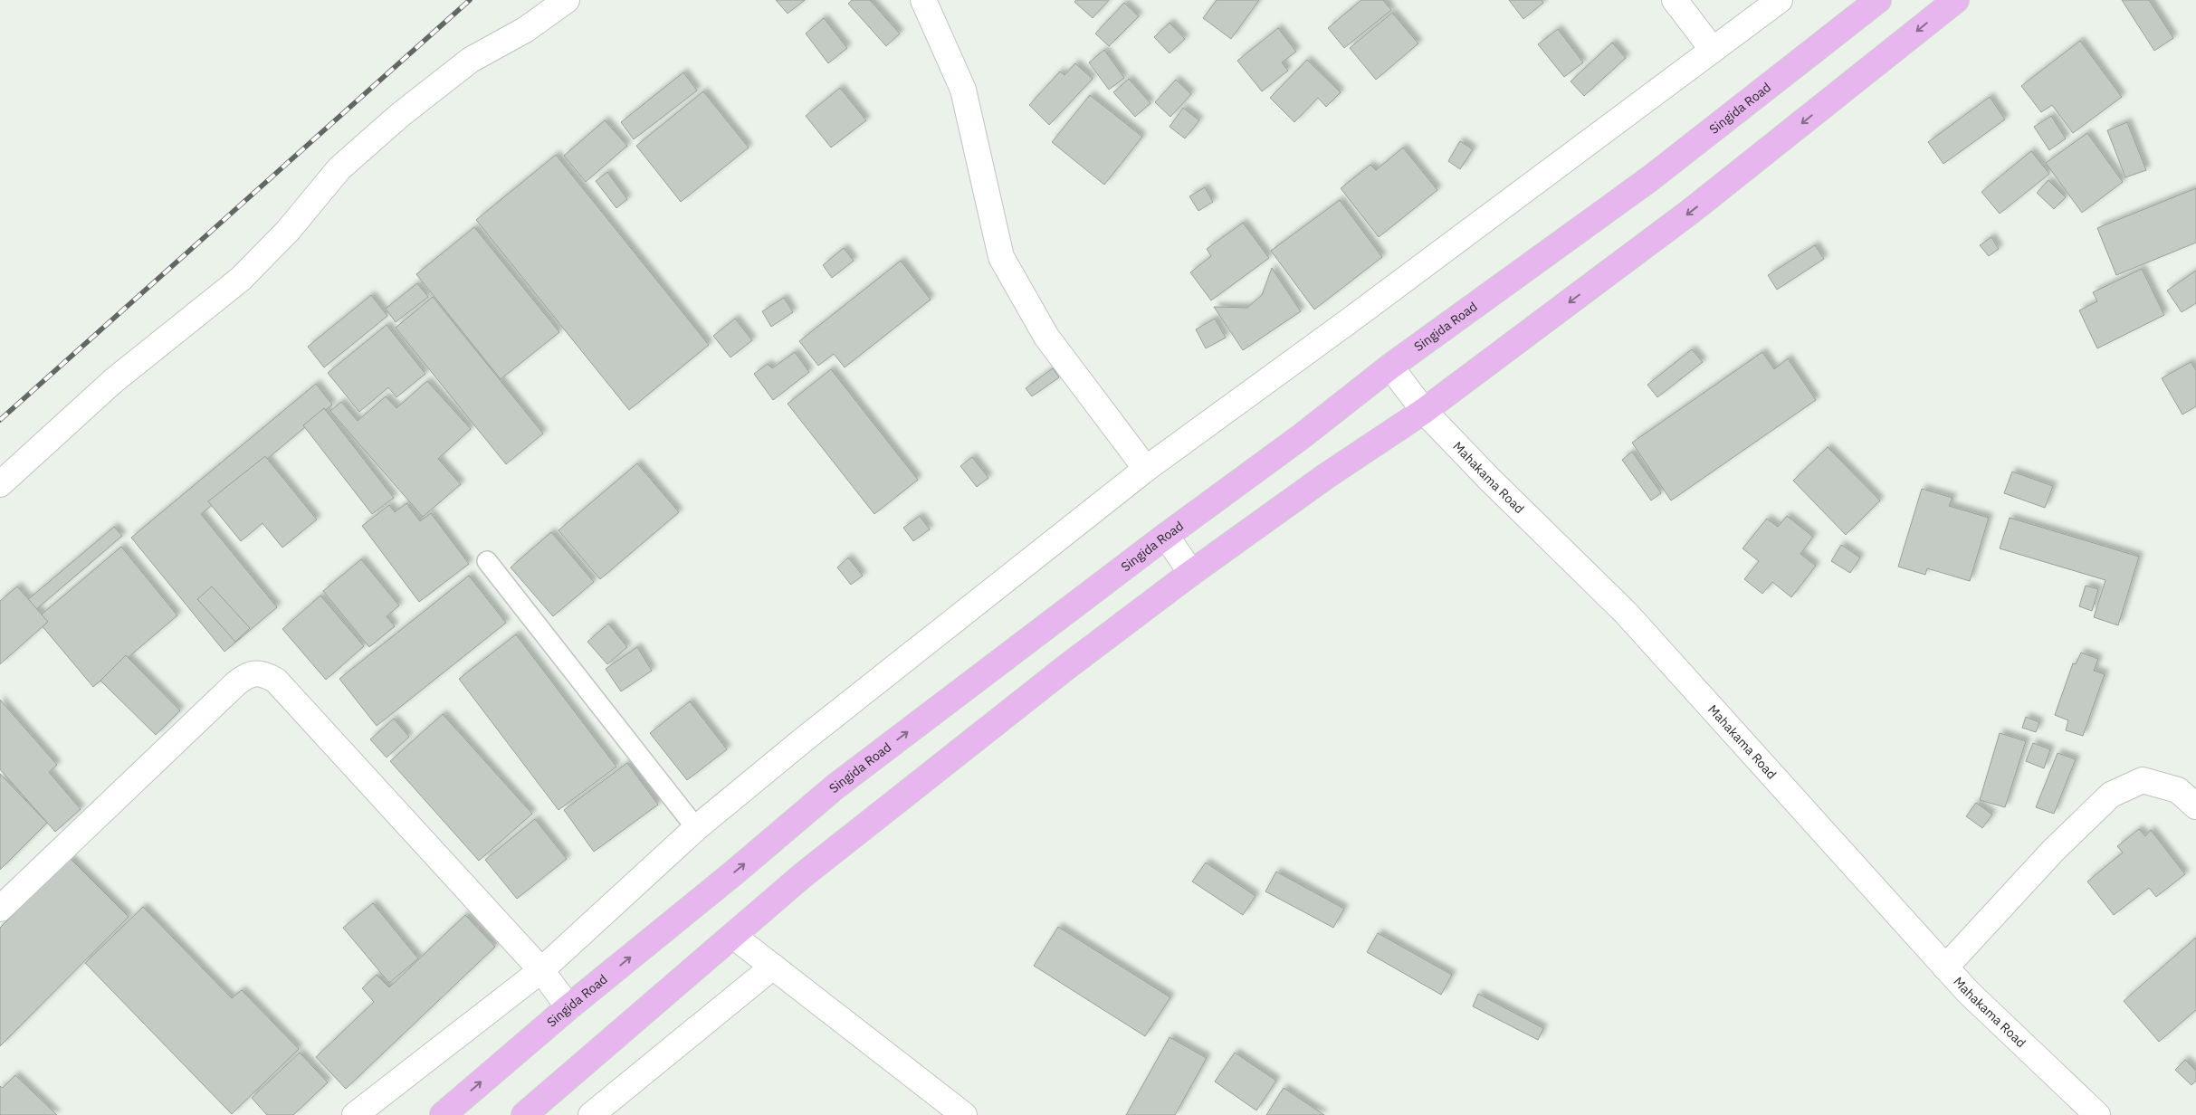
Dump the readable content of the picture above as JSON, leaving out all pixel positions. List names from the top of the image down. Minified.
{"streets":{"highway":["Singida Road"],"street":["Mahakama Road"]},"crossings":[["Singida Road","Mahakama Road"]]}
